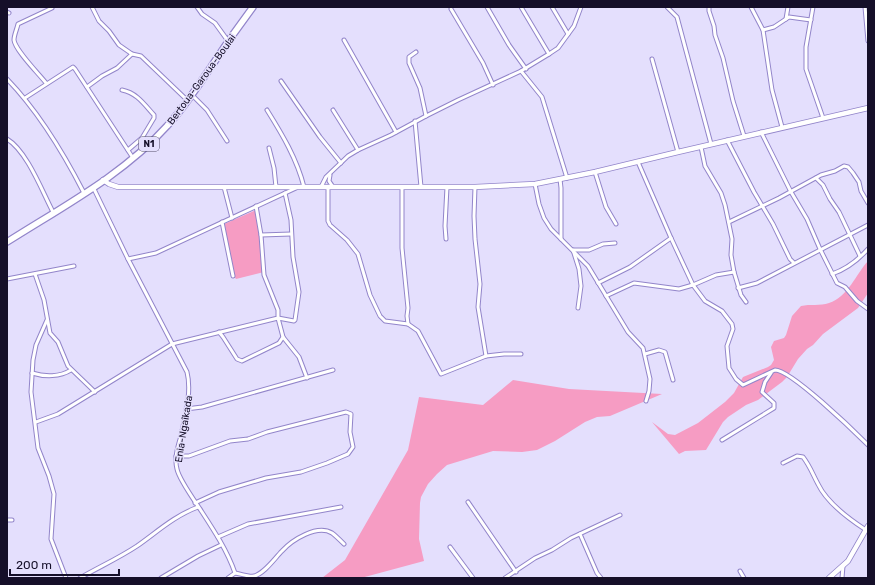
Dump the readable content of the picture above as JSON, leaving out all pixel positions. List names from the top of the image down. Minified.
{"streets":{"highway":["Bertoua-Garoua-Boulai","N1"],"street":["Enia-Ngaîkada"]},"crossings":[["Bertoua-Garoua-Boulai","Enia-Ngaîkada"]],"scale_bar":"200 m"}
